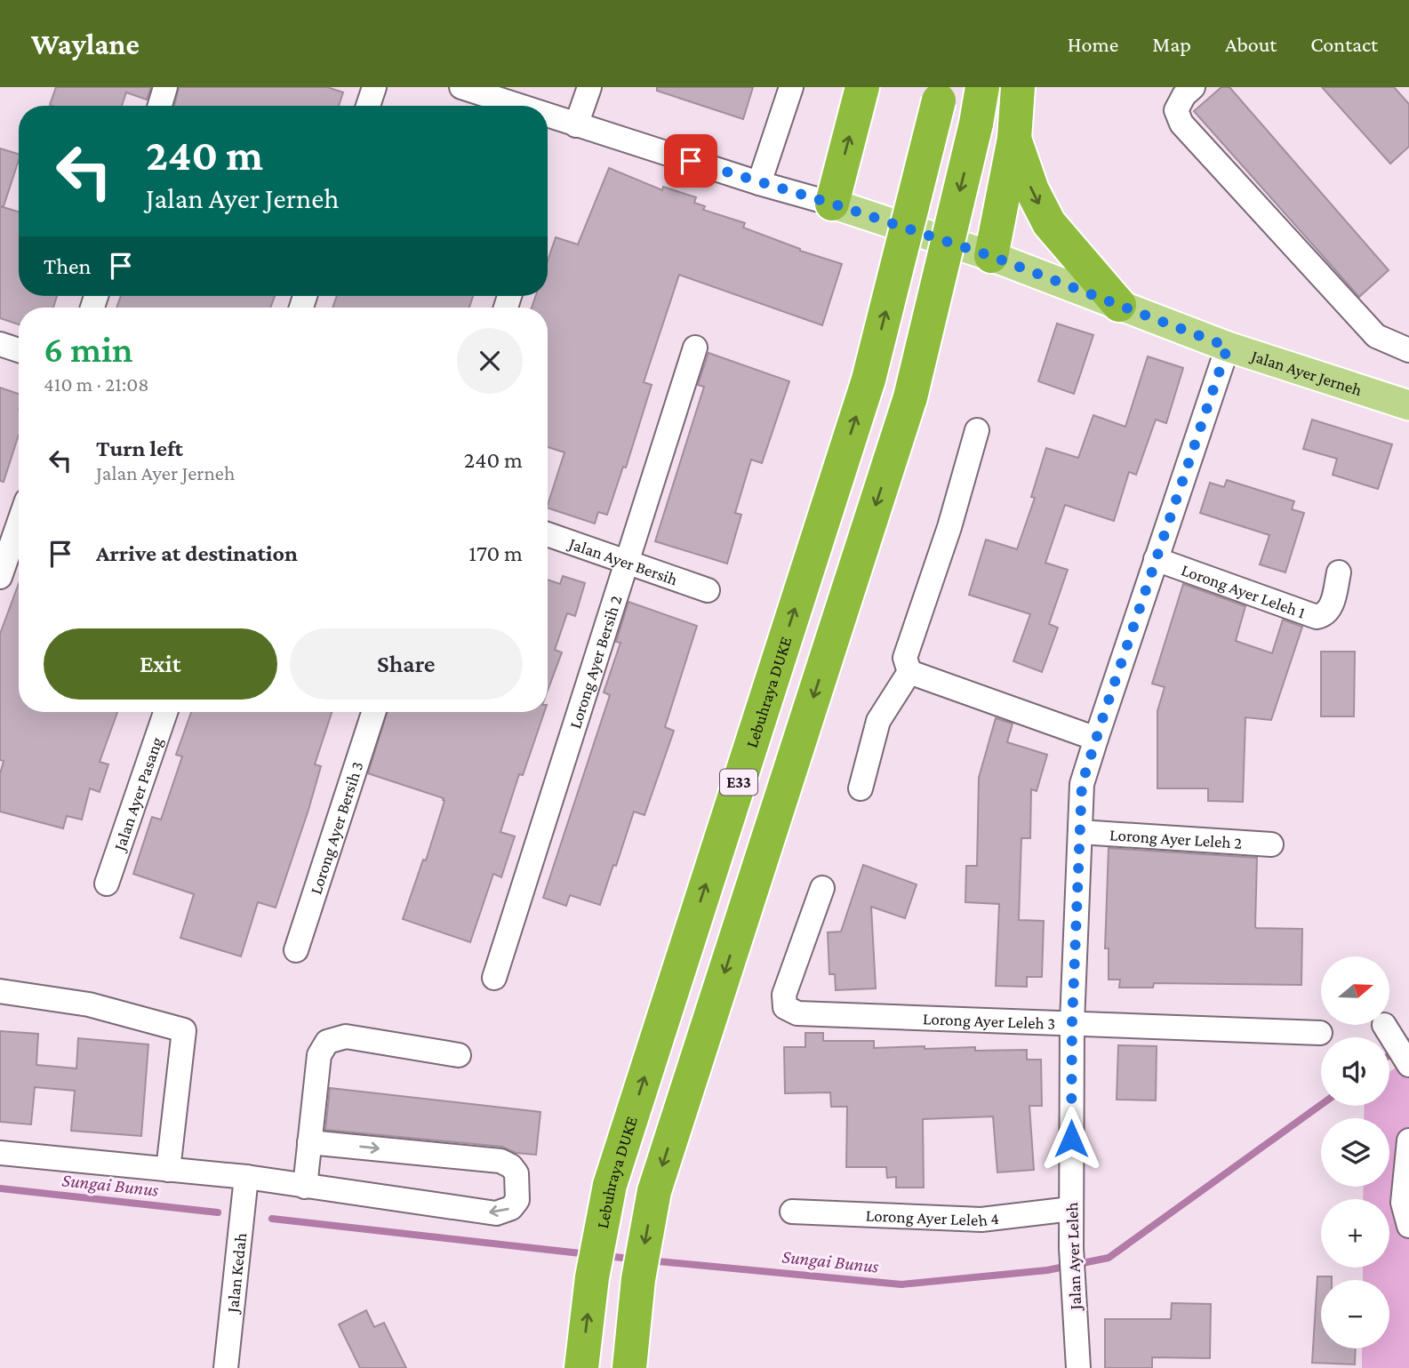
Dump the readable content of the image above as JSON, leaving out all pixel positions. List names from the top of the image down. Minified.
{"streets":{"highway":["Lebuhraya DUKE","E33"],"main road":["Jalan Ayer Jerneh"],"street":["Jalan Ayer Bersih","Lorong Ayer Leleh 1","Lorong Ayer Bersih 2","Jalan Ayer Pasang","Lorong Ayer Bersih 3","Lorong Ayer Leleh 2","Lorong Ayer Leleh 3","Lorong Ayer Leleh 4","Jalan Ayer Leleh","Jalan Kedah"]},"crossings":[["Jalan Ayer Jerneh","Jalan Ayer Leleh"],["Jalan Ayer Bersih","Lorong Ayer Bersih 2"],["Lorong Ayer Leleh 1","Jalan Ayer Leleh"],["Lorong Ayer Leleh 2","Jalan Ayer Leleh"],["Lorong Ayer Leleh 3","Jalan Ayer Leleh"],["Lorong Ayer Leleh 4","Jalan Ayer Leleh"]],"water":["Sungai Bunus"],"north":"right","page":{"header":"Waylane","nav":["Home","Map","About","Contact"],"turn":["240 m","Jalan Ayer Jerneh"],"then":"Then","heading":["6 min","410 m · 21:08"],"list":[{"name":"Turn left","note":"Jalan Ayer Jerneh","value":"240 m"},{"name":"Arrive at destination","value":"170 m"}],"buttons":["Exit","Share"],"map_buttons":["+","−"]}}
